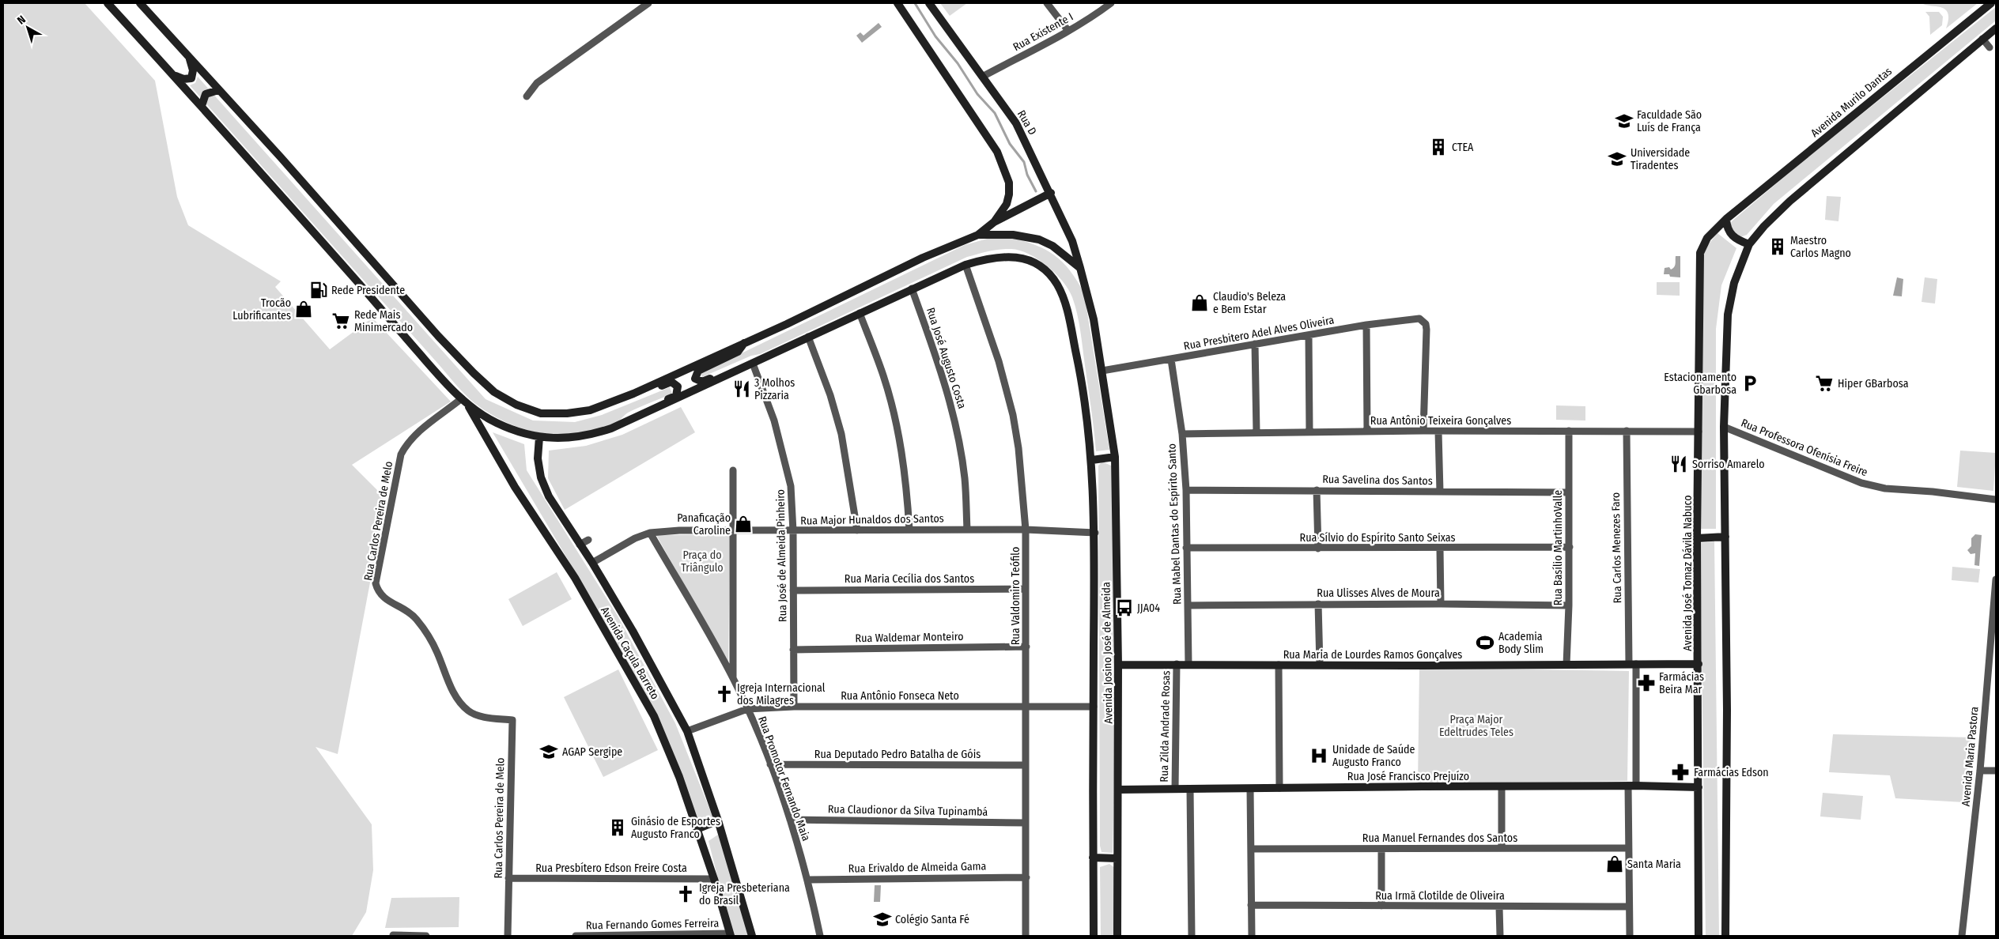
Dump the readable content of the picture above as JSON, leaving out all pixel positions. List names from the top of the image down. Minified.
{"streets":{"main road":["Avenida Murilo Dantas","Rua D","Avenida José Tomaz Dávila Nabuco","Avenida Caçula Barreto","Avenida Josino José de Almeida","Rua Maria de Lourdes Ramos Gonçalves","Rua José Francisco Prejuízo"],"street":["Rua Existente I","Rua Presbitero Adel Alves Oliveira","Rua José Augusto Costa","Rua Antônio Teixeira Gonçalves","Rua Professora Ofenísia Freire","Rua Savelina dos Santos","Rua Major Hunaldos dos Santos","Rua Carlos Pereira de Melo","Rua Mabel Dantas do Espírito Santo","Rua Sílvio do Espírito Santo Seixas","Rua Basílio MartinhoValle","Rua Carlos Menezes Faro","Rua José de Almeida Pinheiro","Rua Maria Cecília dos Santos","Rua Ulisses Alves de Moura","Rua Valdomiro Teófilo","Rua Waldemar Monteiro","Rua Antônio Fonseca Neto","Rua Zilda Andrade Rosas","Rua Deputado Pedro Batalha de Góis","Avenida Maria Pastora","Rua Promotor Fernando Maia","Rua Claudionor da Silva Tupinambá","Rua Manuel Fernandes dos Santos","Rua Erivaldo de Almeida Gama","Rua Presbítero Edson Freire Costa","Rua Irmã Clotilde de Oliveira","Rua Fernando Gomes Ferreira"]},"crossings":[["Rua Existente I","Rua D"],["Avenida Murilo Dantas","Avenida José Tomaz Dávila Nabuco"],["Rua D","Rua Presbitero Adel Alves Oliveira"],["Rua D","Avenida Josino José de Almeida"],["Rua Presbitero Adel Alves Oliveira","Rua Antônio Teixeira Gonçalves"],["Rua Presbitero Adel Alves Oliveira","Rua Mabel Dantas do Espírito Santo"],["Rua Presbitero Adel Alves Oliveira","Avenida Josino José de Almeida"],["Rua José Augusto Costa","Rua Major Hunaldos dos Santos"],["Rua José Augusto Costa","Avenida Josino José de Almeida"],["Rua Antônio Teixeira Gonçalves","Rua Mabel Dantas do Espírito Santo"],["Rua Antônio Teixeira Gonçalves","Rua Basílio MartinhoValle"],["Rua Antônio Teixeira Gonçalves","Rua Carlos Menezes Faro"],["Rua Antônio Teixeira Gonçalves","Avenida José Tomaz Dávila Nabuco"],["Rua Savelina dos Santos","Rua Mabel Dantas do Espírito Santo"],["Rua Savelina dos Santos","Rua Basílio MartinhoValle"],["Rua Major Hunaldos dos Santos","Rua José de Almeida Pinheiro"],["Rua Major Hunaldos dos Santos","Rua Valdomiro Teófilo"],["Rua Major Hunaldos dos Santos","Avenida Caçula Barreto"],["Rua Major Hunaldos dos Santos","Avenida Josino José de Almeida"],["Rua Major Hunaldos dos Santos","Rua Promotor Fernando Maia"],["Rua Carlos Pereira de Melo","Avenida Caçula Barreto"],["Rua Carlos Pereira de Melo","Rua Presbítero Edson Freire Costa"],["Rua Mabel Dantas do Espírito Santo","Rua Sílvio do Espírito Santo Seixas"],["Rua Mabel Dantas do Espírito Santo","Rua Ulisses Alves de Moura"],["Rua Mabel Dantas do Espírito Santo","Rua Maria de Lourdes Ramos Gonçalves"],["Rua Sílvio do Espírito Santo Seixas","Rua Basílio MartinhoValle"],["Rua Basílio MartinhoValle","Rua Ulisses Alves de Moura"],["Rua Basílio MartinhoValle","Rua Maria de Lourdes Ramos Gonçalves"],["Rua Carlos Menezes Faro","Rua Maria de Lourdes Ramos Gonçalves"],["Rua Carlos Menezes Faro","Rua José Francisco Prejuízo"],["Rua Carlos Menezes Faro","Rua Manuel Fernandes dos Santos"],["Rua Carlos Menezes Faro","Rua Irmã Clotilde de Oliveira"],["Rua José de Almeida Pinheiro","Rua Maria Cecília dos Santos"],["Rua José de Almeida Pinheiro","Rua Waldemar Monteiro"],["Rua José de Almeida Pinheiro","Avenida Josino José de Almeida"],["Rua José de Almeida Pinheiro","Rua Antônio Fonseca Neto"],["Avenida José Tomaz Dávila Nabuco","Rua Maria de Lourdes Ramos Gonçalves"],["Avenida José Tomaz Dávila Nabuco","Rua José Francisco Prejuízo"],["Rua Maria Cecília dos Santos","Rua Valdomiro Teófilo"],["Rua Valdomiro Teófilo","Rua Waldemar Monteiro"],["Rua Valdomiro Teófilo","Avenida Josino José de Almeida"],["Rua Valdomiro Teófilo","Rua Antônio Fonseca Neto"],["Rua Valdomiro Teófilo","Rua Deputado Pedro Batalha de Góis"],["Rua Valdomiro Teófilo","Rua Claudionor da Silva Tupinambá"],["Rua Valdomiro Teófilo","Rua Erivaldo de Almeida Gama"],["Avenida Caçula Barreto","Rua Antônio Fonseca Neto"],["Avenida Caçula Barreto","Rua Presbítero Edson Freire Costa"],["Avenida Caçula Barreto","Rua Fernando Gomes Ferreira"],["Avenida Josino José de Almeida","Rua Maria de Lourdes Ramos Gonçalves"],["Avenida Josino José de Almeida","Rua Antônio Fonseca Neto"],["Avenida Josino José de Almeida","Rua José Francisco Prejuízo"],["Rua Maria de Lourdes Ramos Gonçalves","Rua Zilda Andrade Rosas"],["Rua Antônio Fonseca Neto","Rua Promotor Fernando Maia"],["Rua Zilda Andrade Rosas","Rua José Francisco Prejuízo"],["Rua Deputado Pedro Batalha de Góis","Rua Promotor Fernando Maia"],["Rua Promotor Fernando Maia","Rua Claudionor da Silva Tupinambá"],["Rua Promotor Fernando Maia","Rua Erivaldo de Almeida Gama"]],"parks":["Praça do Triângulo","Praça Major Edeltrudes Teles"],"places":{"school or university":["Faculdade São Luís de França","Universidade Tiradentes","AGAP Sergipe","Colégio Santa Fé"],"building":["CTEA","Maestro Carlos Magno","Ginásio de Esportes Augusto Franco"],"fuel station":["Rede Presidente"],"shop":["Claudio's Beleza e Bem Estar","Trocão Lubrificantes","Panaficação Caroline","Santa Maria"],"supermarket":["Rede Mais Minimercado","Hiper GBarbosa"],"parking":["Estacionamento Gbarbosa"],"restaurant":["3 Molhos Pizzaria","Sorriso Amarelo"],"bus stop":["JJA04"],"sports":["Academia Body Slim"],"pharmacy":["Farmácias Beira Mar","Farmácias Edson"],"church":["Igreja Internacional dos Milagres","Igreja Presbeteriana do Brasil"],"hospital":["Unidade de Saúde Augusto Franco"]},"north":"top left"}
